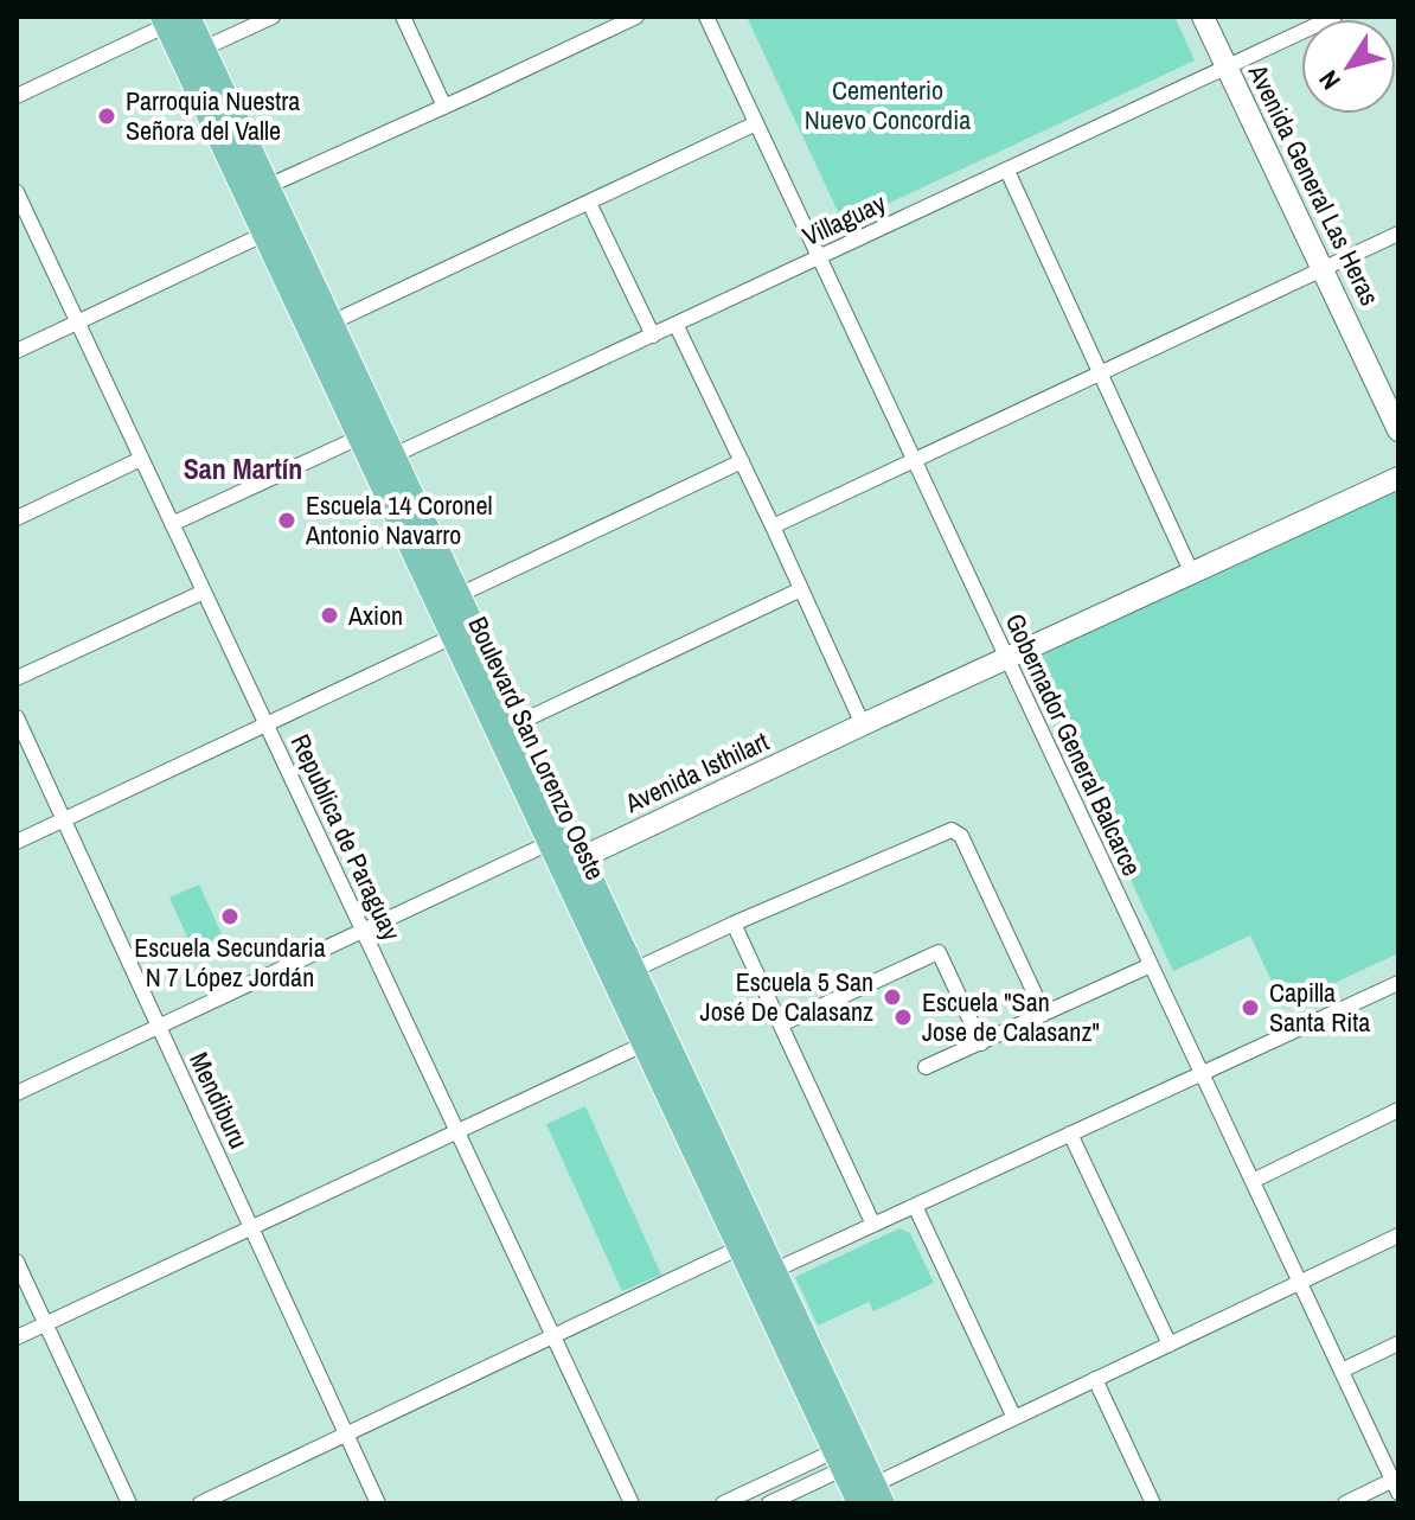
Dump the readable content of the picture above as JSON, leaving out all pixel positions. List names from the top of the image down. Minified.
{"streets":{"main road":["Boulevard San Lorenzo Oeste"],"street":["Avenida General Las Heras","Villaguay","Gobernador General Balcarce","Avenida Isthilart","Republica de Paraguay","Mendiburu"]},"crossings":[["Avenida General Las Heras","Villaguay"],["Villaguay","Gobernador General Balcarce"],["Villaguay","Boulevard San Lorenzo Oeste"],["Gobernador General Balcarce","Avenida Isthilart"],["Boulevard San Lorenzo Oeste","Avenida Isthilart"]],"districts":["San Martín"],"parks":["Cementerio Nuevo Concordia"],"places":["Parroquia Nuestra Señora del Valle","Escuela 14 Coronel Antonio Navarro","Axion","Escuela Secundaria N 7 López Jordán","Escuela 5 San José De Calasanz","Capilla Santa Rita","Escuela \"San Jose de Calasanz\""],"north":"bottom left"}
